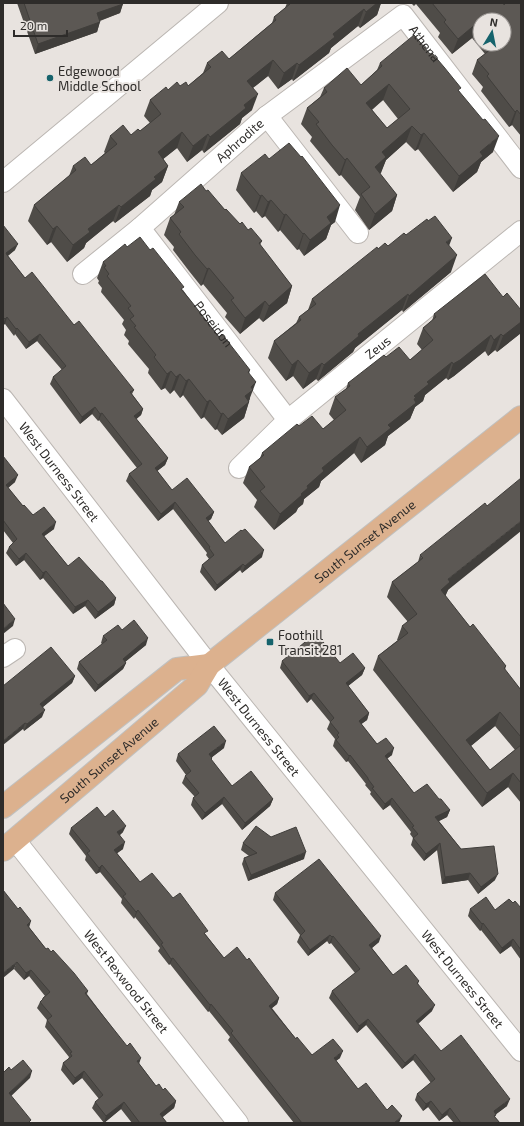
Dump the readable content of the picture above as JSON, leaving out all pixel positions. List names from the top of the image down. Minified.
{"streets":{"main road":["South Sunset Avenue"],"street":["Athena","Aphrodite","Poseidon","Zeus","West Durness Street","West Rexwood Street"]},"crossings":[["Athena","Aphrodite"],["Aphrodite","Poseidon"],["Poseidon","Zeus"],["West Durness Street","South Sunset Avenue"],["South Sunset Avenue","West Rexwood Street"]],"places":{"other":["Edgewood Middle School"],"transit":["Foothill Transit 281"]},"scale_bar":"20 m","north":"top"}
